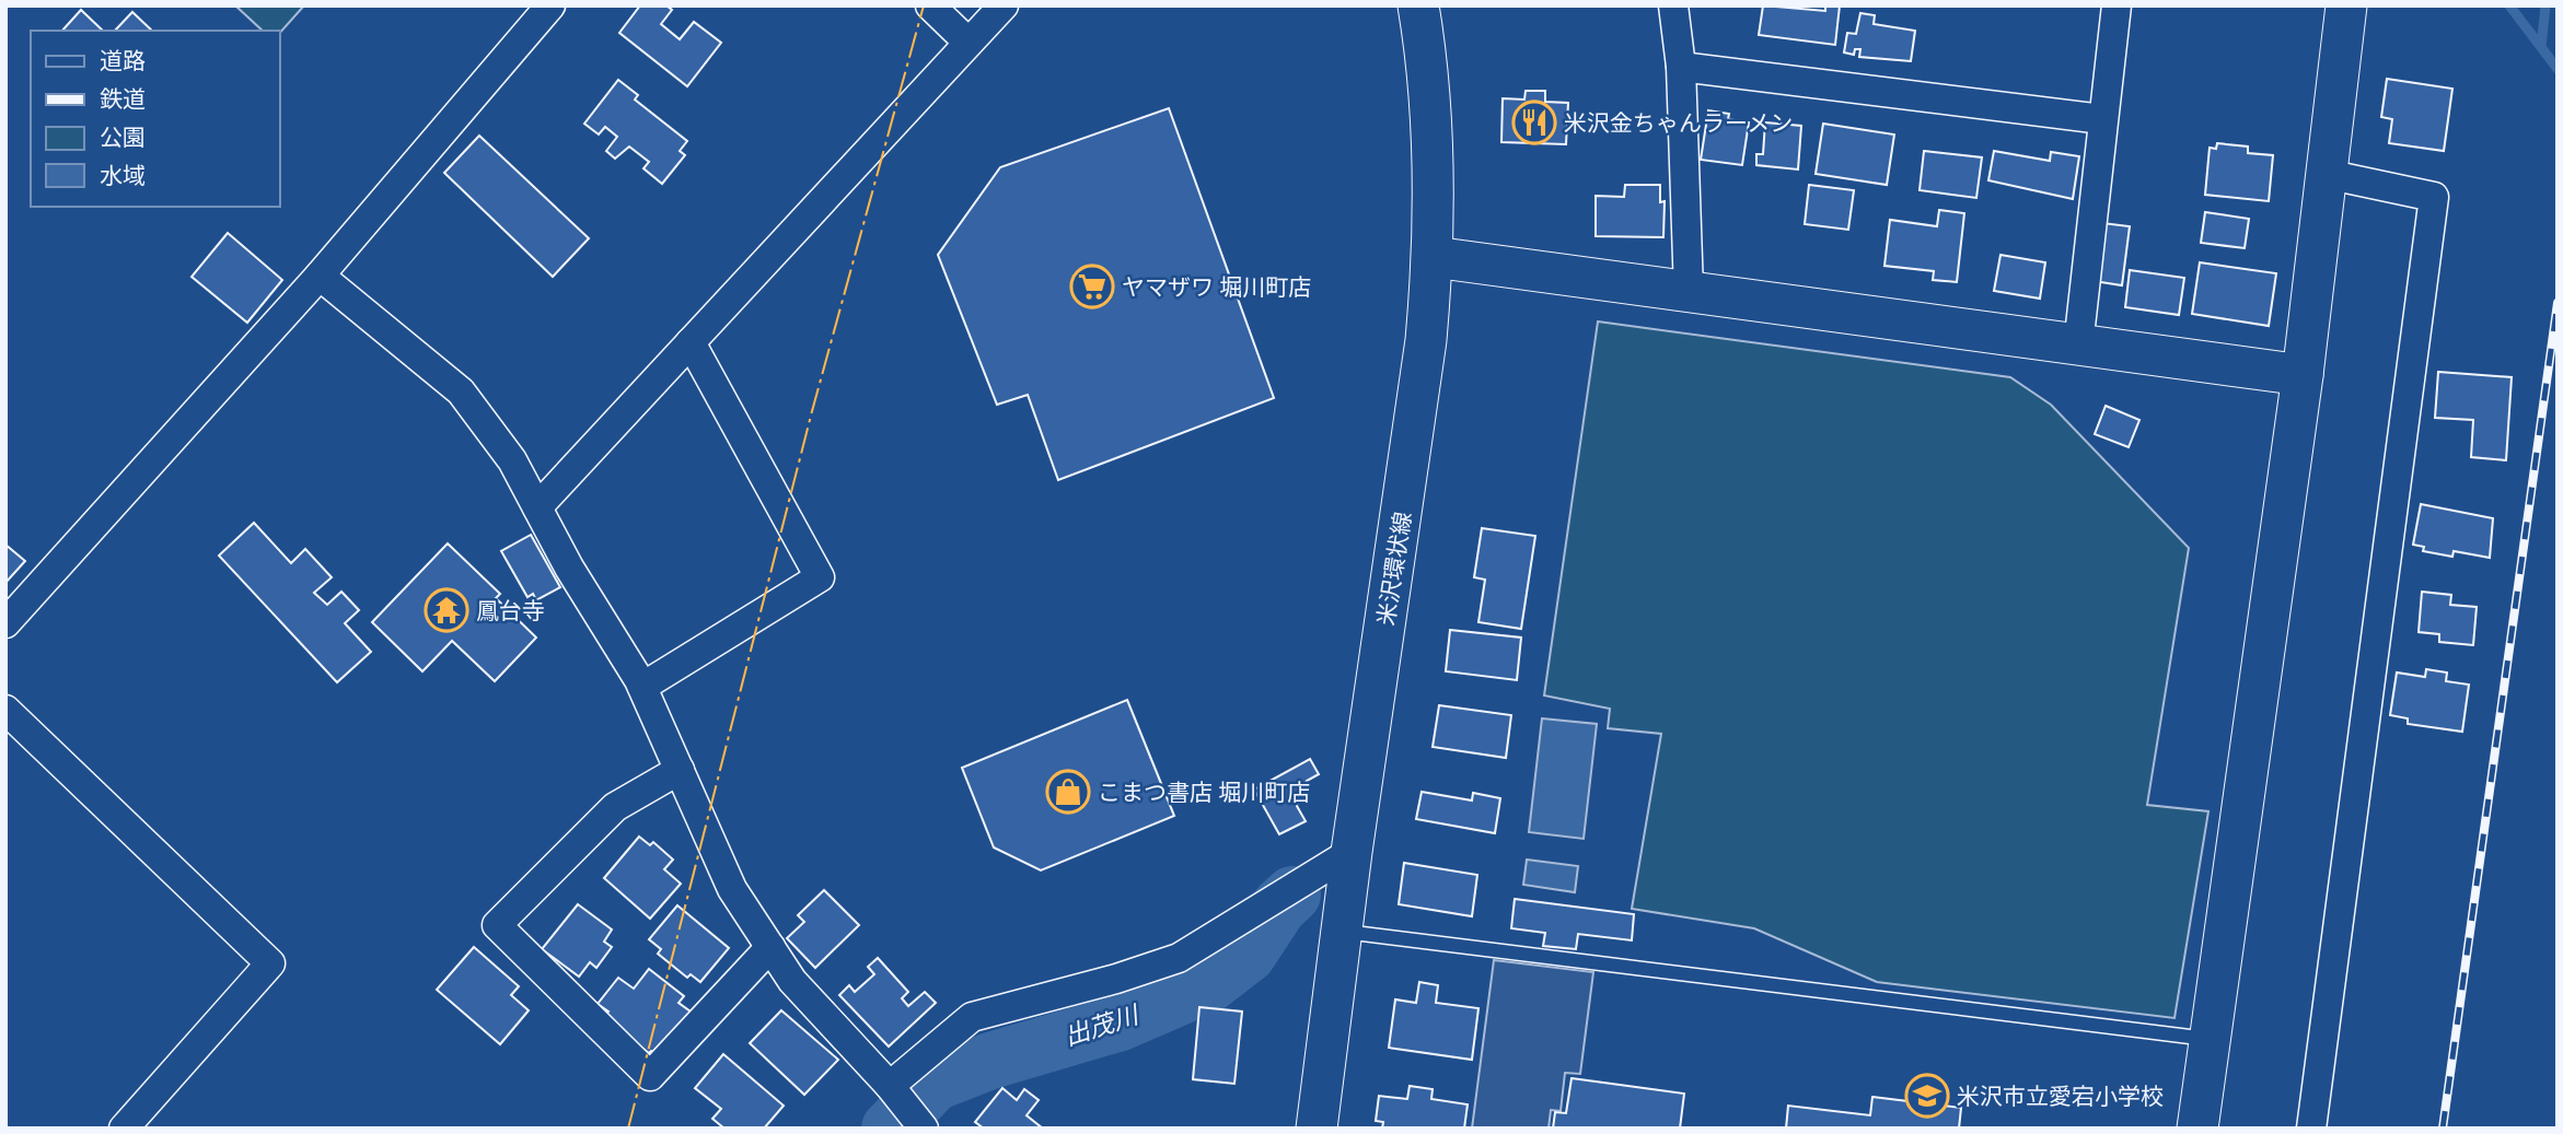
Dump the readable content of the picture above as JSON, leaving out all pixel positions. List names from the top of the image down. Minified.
{"streets":{"street":["米沢環状線"]},"water":["出茂川"],"places":{"restaurant":["米沢金ちゃんラーメン"],"supermarket":["ヤマザワ 堀川町店"],"temple":["鳳台寺"],"shop":["こまつ書店 堀川町店"],"school or university":["米沢市立愛宕小学校"]},"legend":["道路","鉄道","公園","水域"]}
